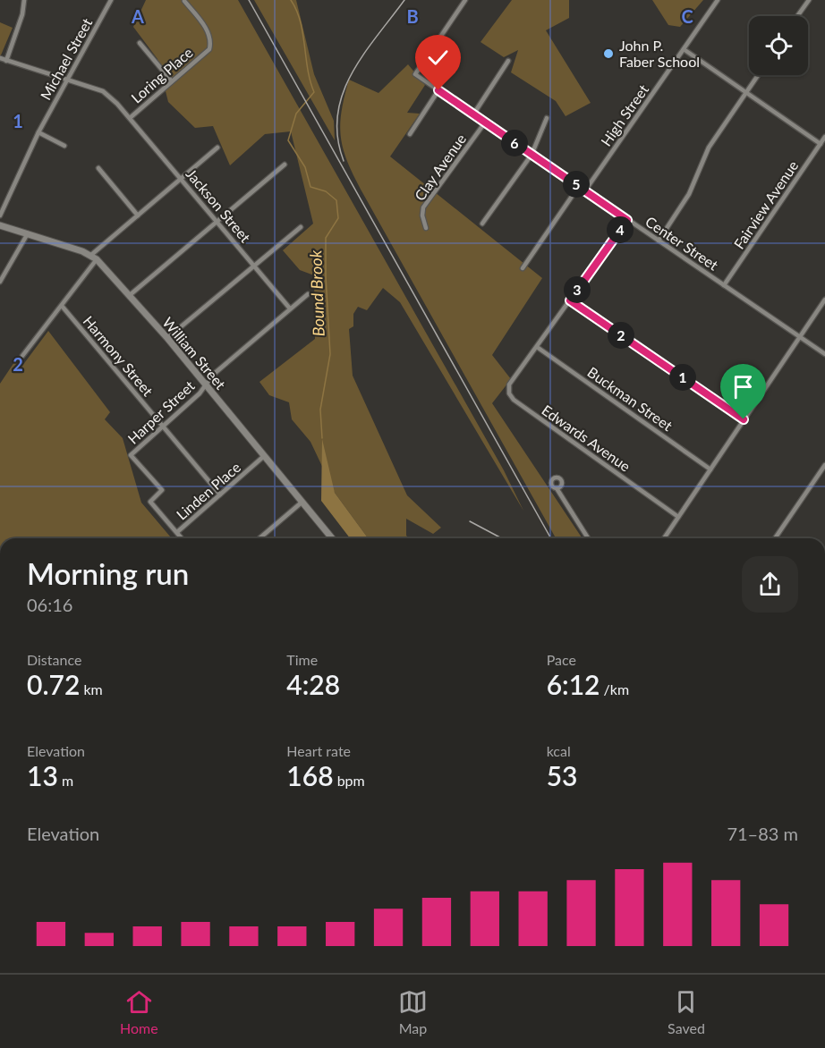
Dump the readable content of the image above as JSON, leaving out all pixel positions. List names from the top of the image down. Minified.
{"streets":{"main road":["William Street"],"street":["Michael Street","Loring Place","High Street","Clay Avenue","Fairview Avenue","Jackson Street","Center Street","Harmony Street","Buckman Street","Harper Street","Edwards Avenue","Linden Place"]},"crossings":[["Michael Street","Jackson Street"],["Loring Place","Jackson Street"],["High Street","Center Street"],["Clay Avenue","Center Street"],["Fairview Avenue","Center Street"],["Jackson Street","Harper Street"],["William Street","Harper Street"],["William Street","Linden Place"],["Harmony Street","Harper Street"],["Harmony Street","Linden Place"],["Buckman Street","Edwards Avenue"],["Harper Street","Linden Place"]],"water":["Bound Brook"],"places":["John P. Faber School"],"page":{"pins":["6","5","4","3","2","1"],"heading":["Morning run","06:16"],"stats":[["Distance","0.72 km"],["Time","4:28"],["Pace","6:12 /km"],["Elevation","13 m"],["Heart rate","168 bpm"],["kcal","53"]],"chart":["Elevation","71–83 m"],"tabs":["Home","Map","Saved"]},"grid":{"columns":["A","B","C"],"rows":["1","2"]}}
